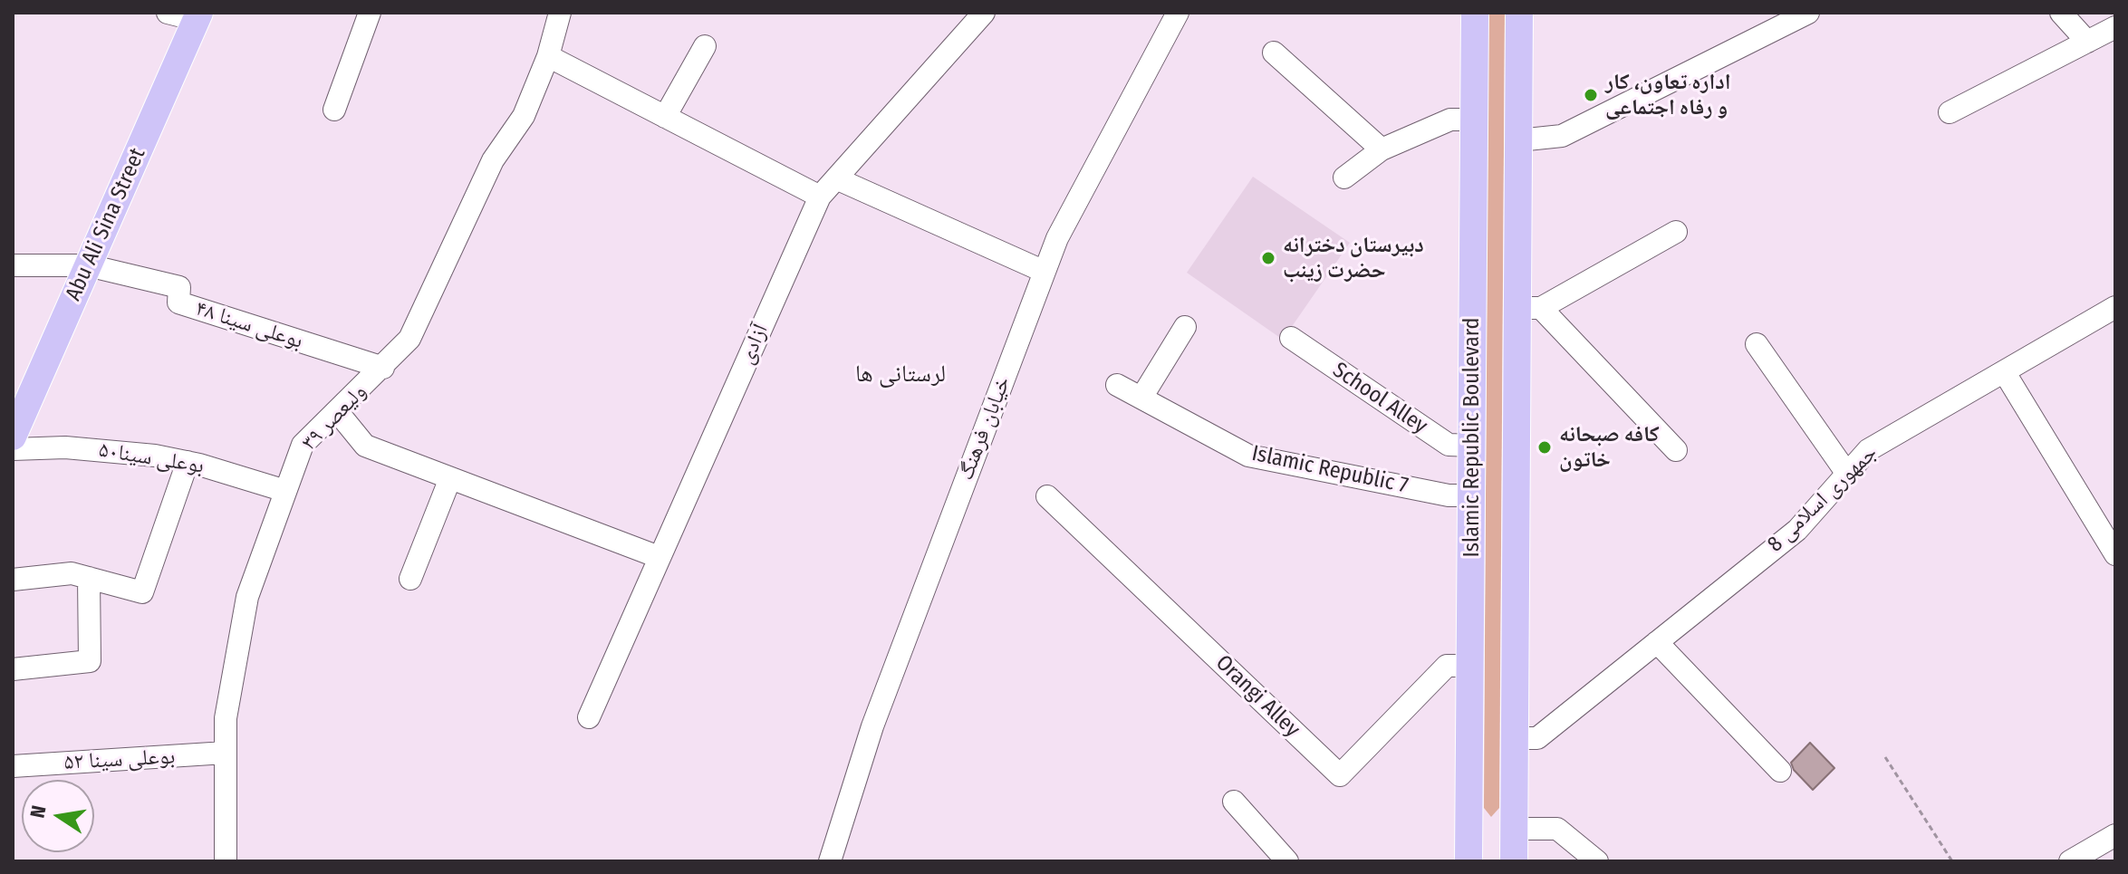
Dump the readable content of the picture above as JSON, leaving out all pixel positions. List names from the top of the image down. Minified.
{"streets":{"main road":["Abu Ali Sina Street","Islamic Republic Boulevard"],"street":["بوعلی سینا ۴۸","آزادی","School Alley","ولیعصر ۳۹","خیابان فرهنگ","بوعلی سینا۵۰","Islamic Republic 7","جمهوری اسلامی 8","Orangi Alley","بوعلی سینا ۵۲"]},"crossings":[["Abu Ali Sina Street","بوعلی سینا ۴۸"],["بوعلی سینا ۴۸","ولیعصر ۳۹"],["School Alley","Islamic Republic Boulevard"],["ولیعصر ۳۹","بوعلی سینا۵۰"],["ولیعصر ۳۹","بوعلی سینا ۵۲"],["Islamic Republic Boulevard","Islamic Republic 7"],["Islamic Republic Boulevard","جمهوری اسلامی 8"],["Islamic Republic Boulevard","Orangi Alley"]],"districts":["لرستانی ها"],"places":["اداره تعاون، کار و رفاه اجتماعی","دبیرستان دخترانه حضرت زینب","کافه صبحانه خاتون"],"north":"left"}
